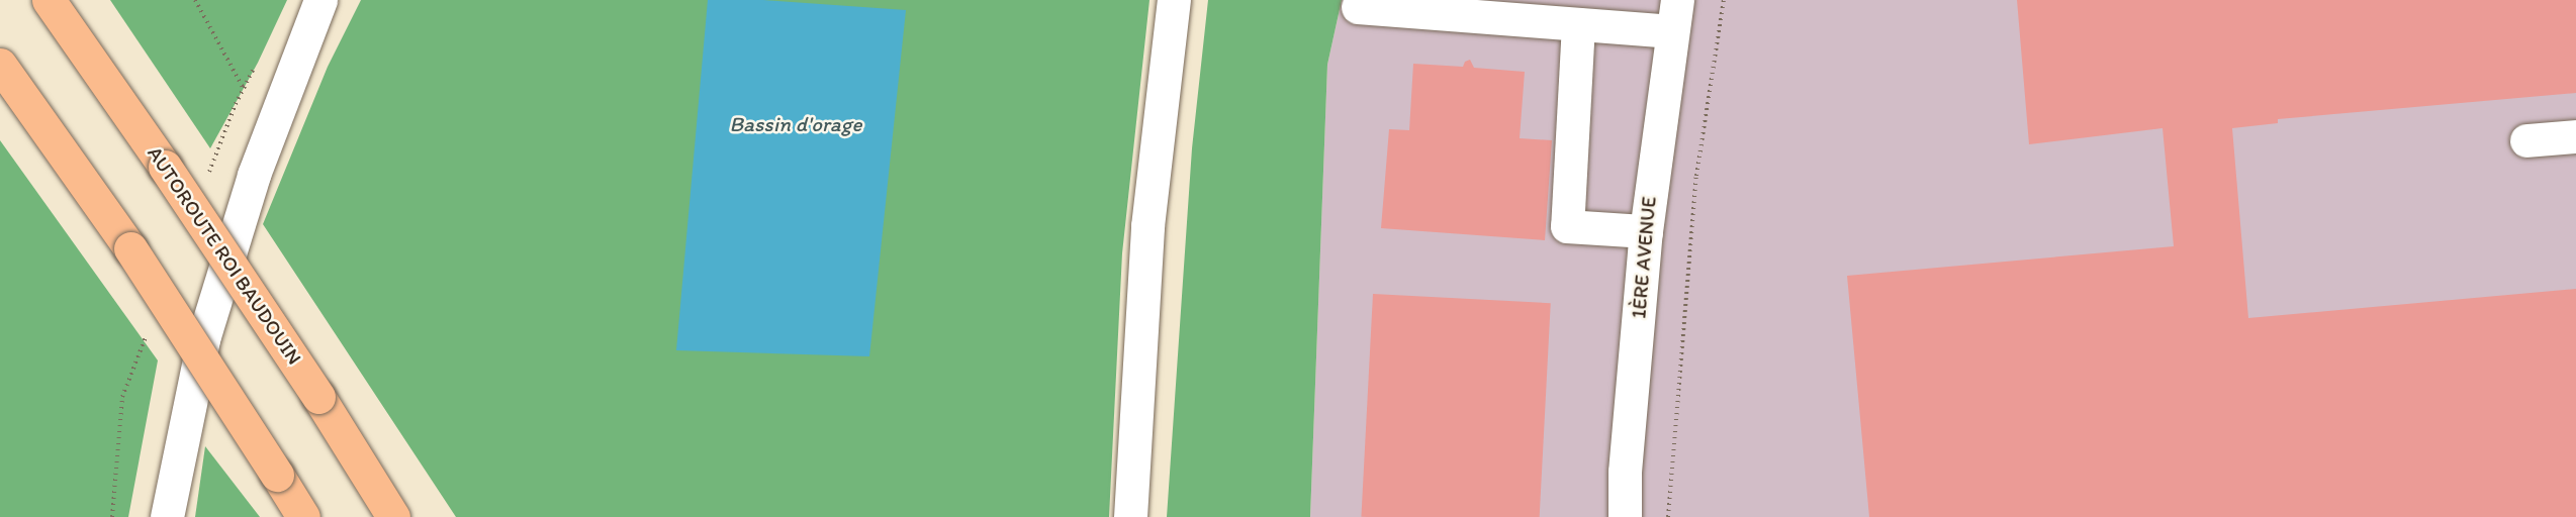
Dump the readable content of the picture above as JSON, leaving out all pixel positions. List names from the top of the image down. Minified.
{"streets":{"highway":["AUTOROUTE ROI BAUDOUIN"],"street":["1ÈRE AVENUE"]},"water":["Bassin d'orage"]}
